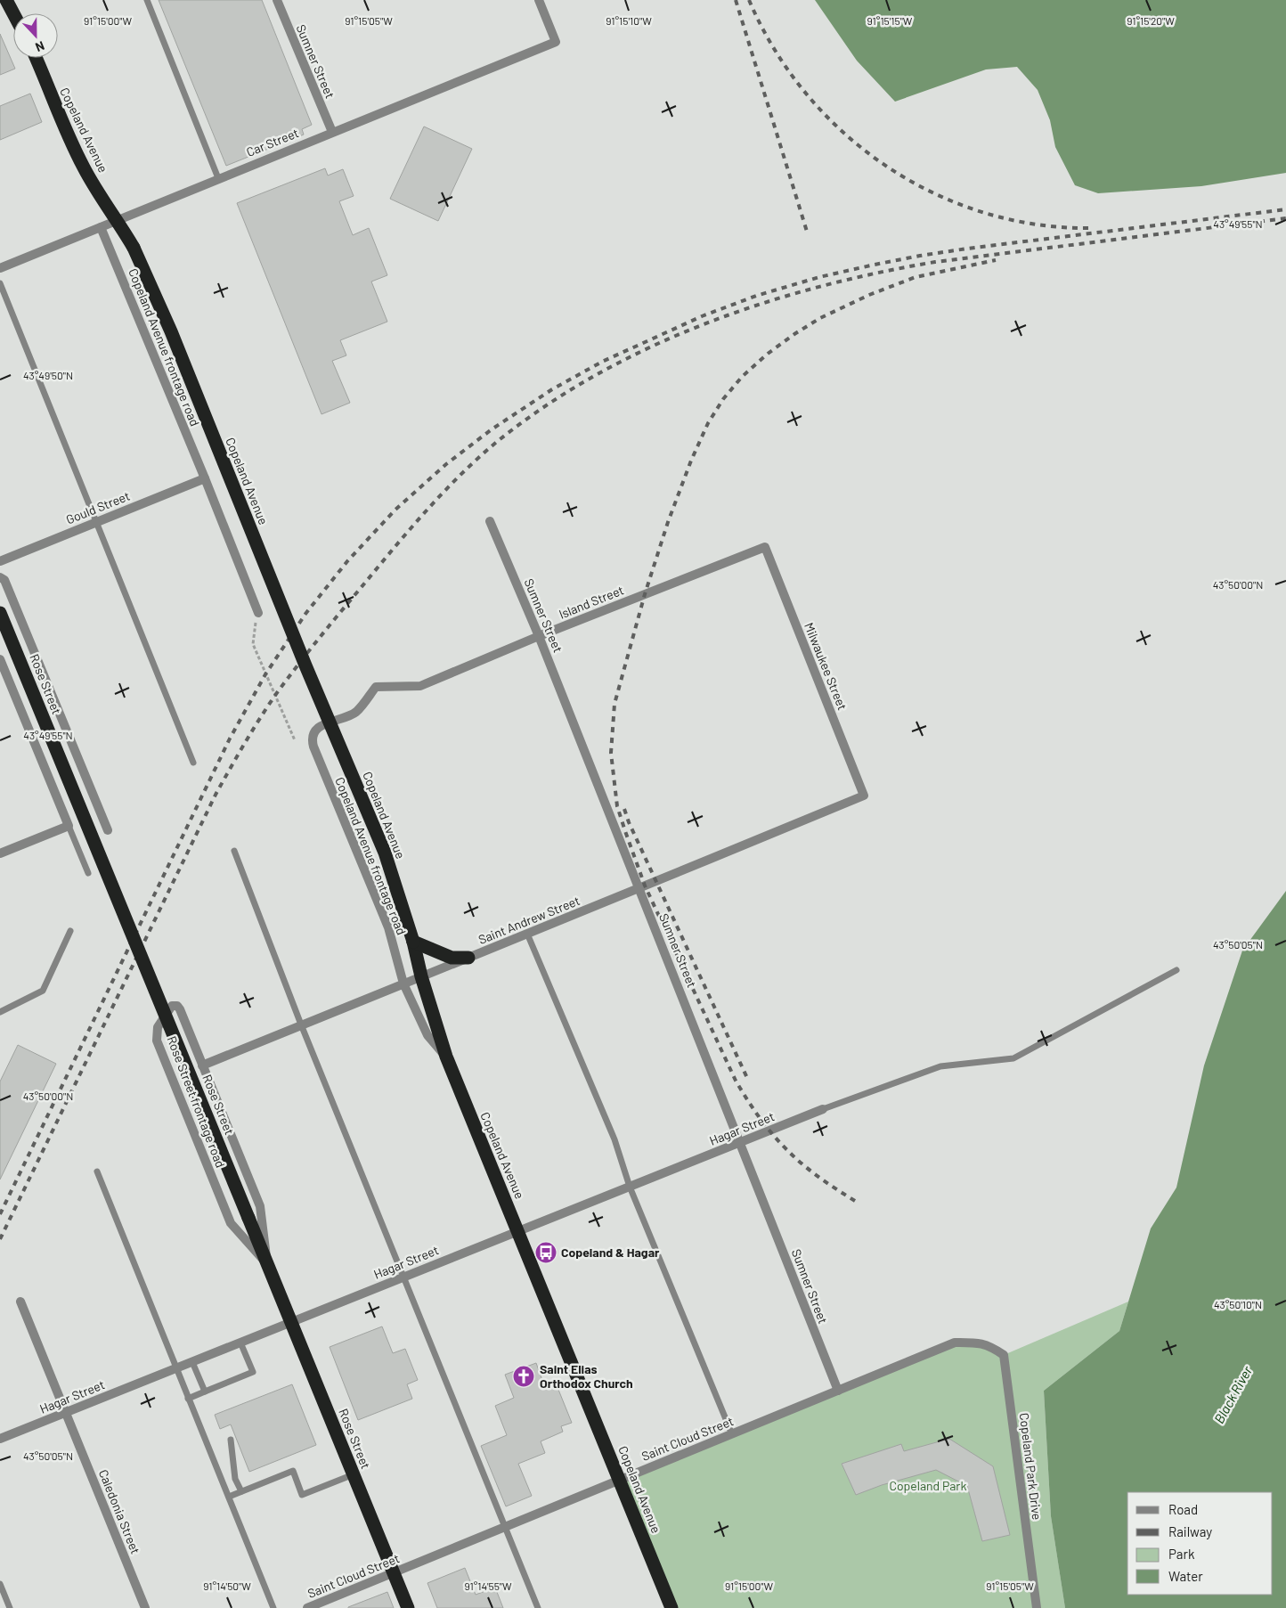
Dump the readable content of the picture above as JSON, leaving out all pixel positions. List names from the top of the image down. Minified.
{"streets":{"highway":["Copeland Avenue","Rose Street"],"street":["Sumner Street","Car Street","Copeland Avenue frontage road","Gould Street","Island Street","Milwaukee Street","Saint Andrew Street","Rose Street frontage road","Hagar Street","Saint Cloud Street","Copeland Park Drive","Caledonia Street"]},"crossings":[["Sumner Street","Car Street"],["Sumner Street","Island Street"],["Sumner Street","Saint Andrew Street"],["Sumner Street","Hagar Street"],["Sumner Street","Saint Cloud Street"],["Copeland Avenue","Car Street"],["Copeland Avenue","Copeland Avenue frontage road"],["Copeland Avenue","Saint Andrew Street"],["Copeland Avenue","Hagar Street"],["Copeland Avenue","Saint Cloud Street"],["Car Street","Copeland Avenue frontage road"],["Copeland Avenue frontage road","Gould Street"],["Copeland Avenue frontage road","Island Street"],["Copeland Avenue frontage road","Saint Andrew Street"],["Island Street","Milwaukee Street"],["Milwaukee Street","Saint Andrew Street"],["Rose Street","Rose Street frontage road"],["Rose Street","Hagar Street"],["Rose Street","Saint Cloud Street"],["Saint Andrew Street","Rose Street frontage road"],["Hagar Street","Caledonia Street"],["Saint Cloud Street","Copeland Park Drive"]],"water":["Black River"],"parks":["Copeland Park"],"places":{"bus stop":["Copeland & Hagar"],"church":["Saint Elias Orthodox Church"]},"legend":["Road","Railway","Park","Water"],"north":"bottom","coordinates":["91°15'00\"W","91°15'05\"W","91°15'10\"W","91°15'15\"W","91°15'20\"W","43°49'55\"N","43°49'50\"N","43°50'00\"N","43°50'05\"N","43°50'10\"N","91°14'50\"W","91°14'55\"W"]}
